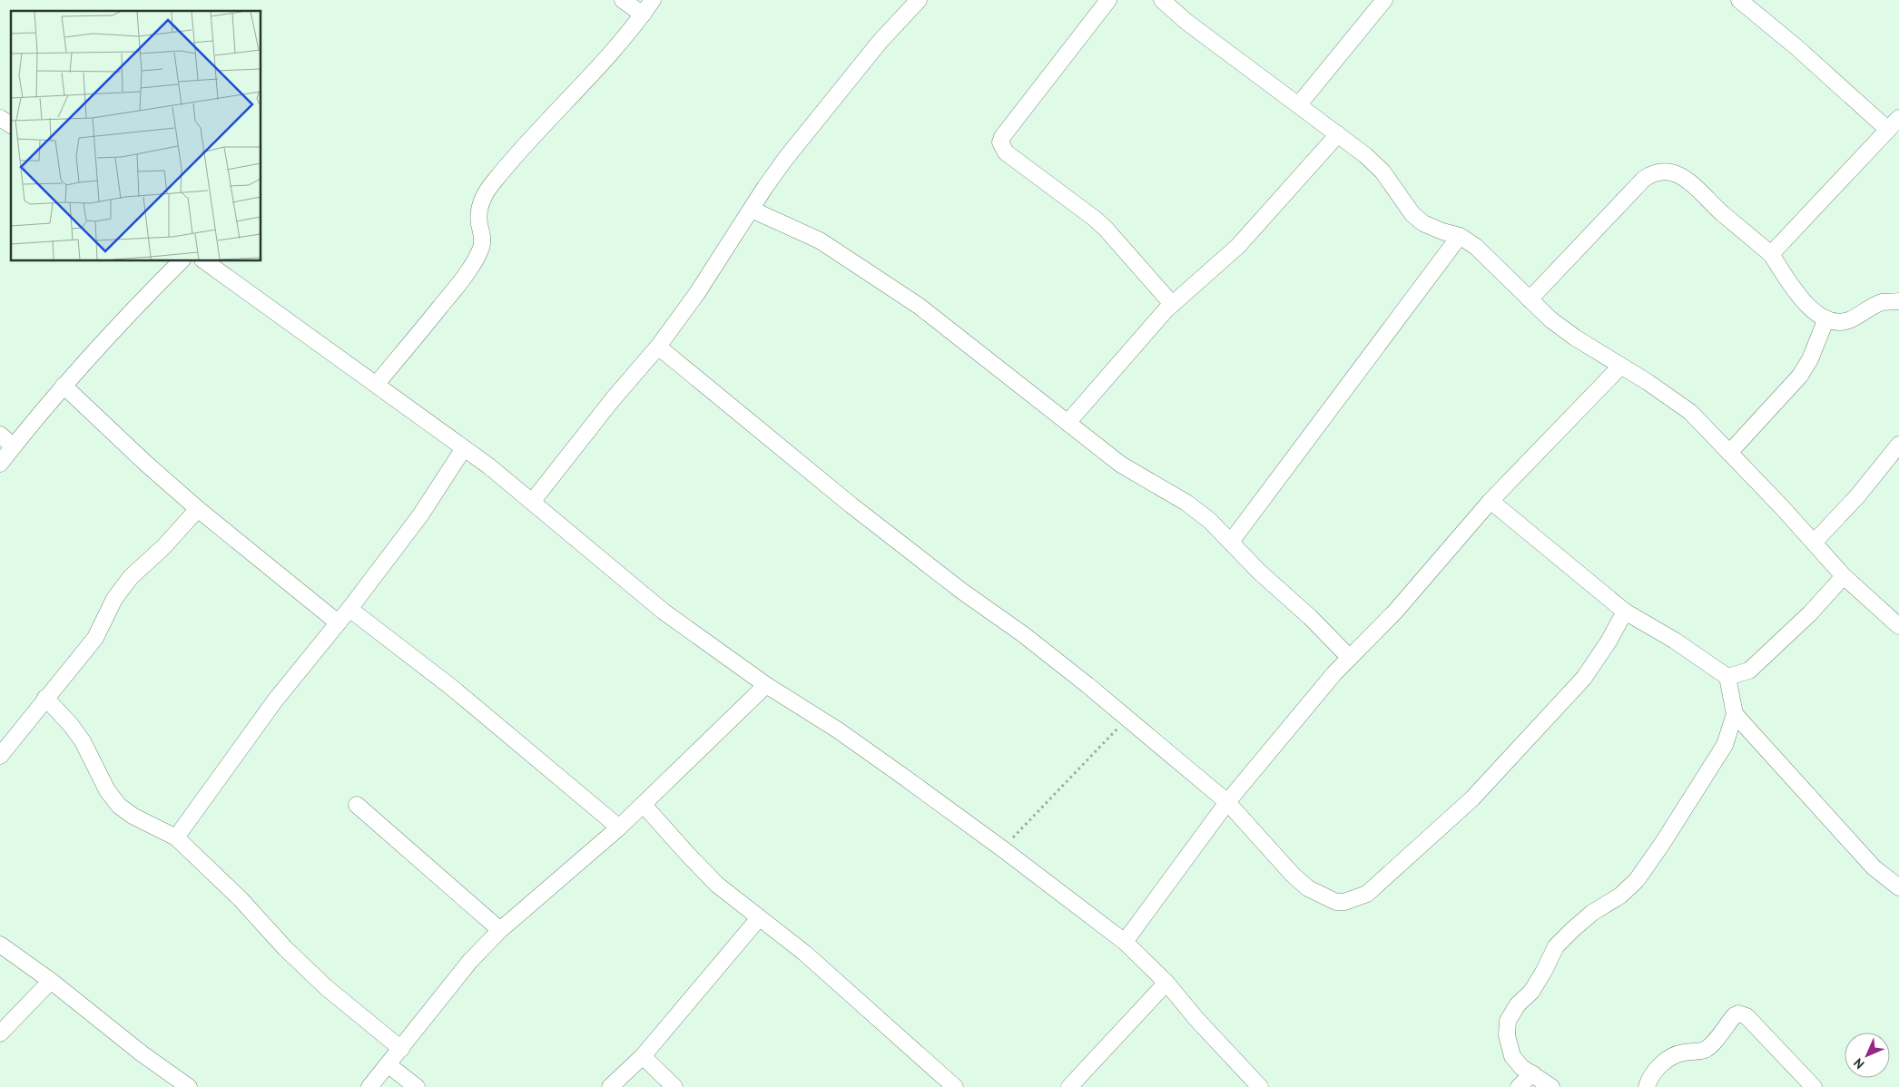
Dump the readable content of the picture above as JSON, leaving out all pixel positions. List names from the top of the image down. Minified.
{"north":"bottom left"}
